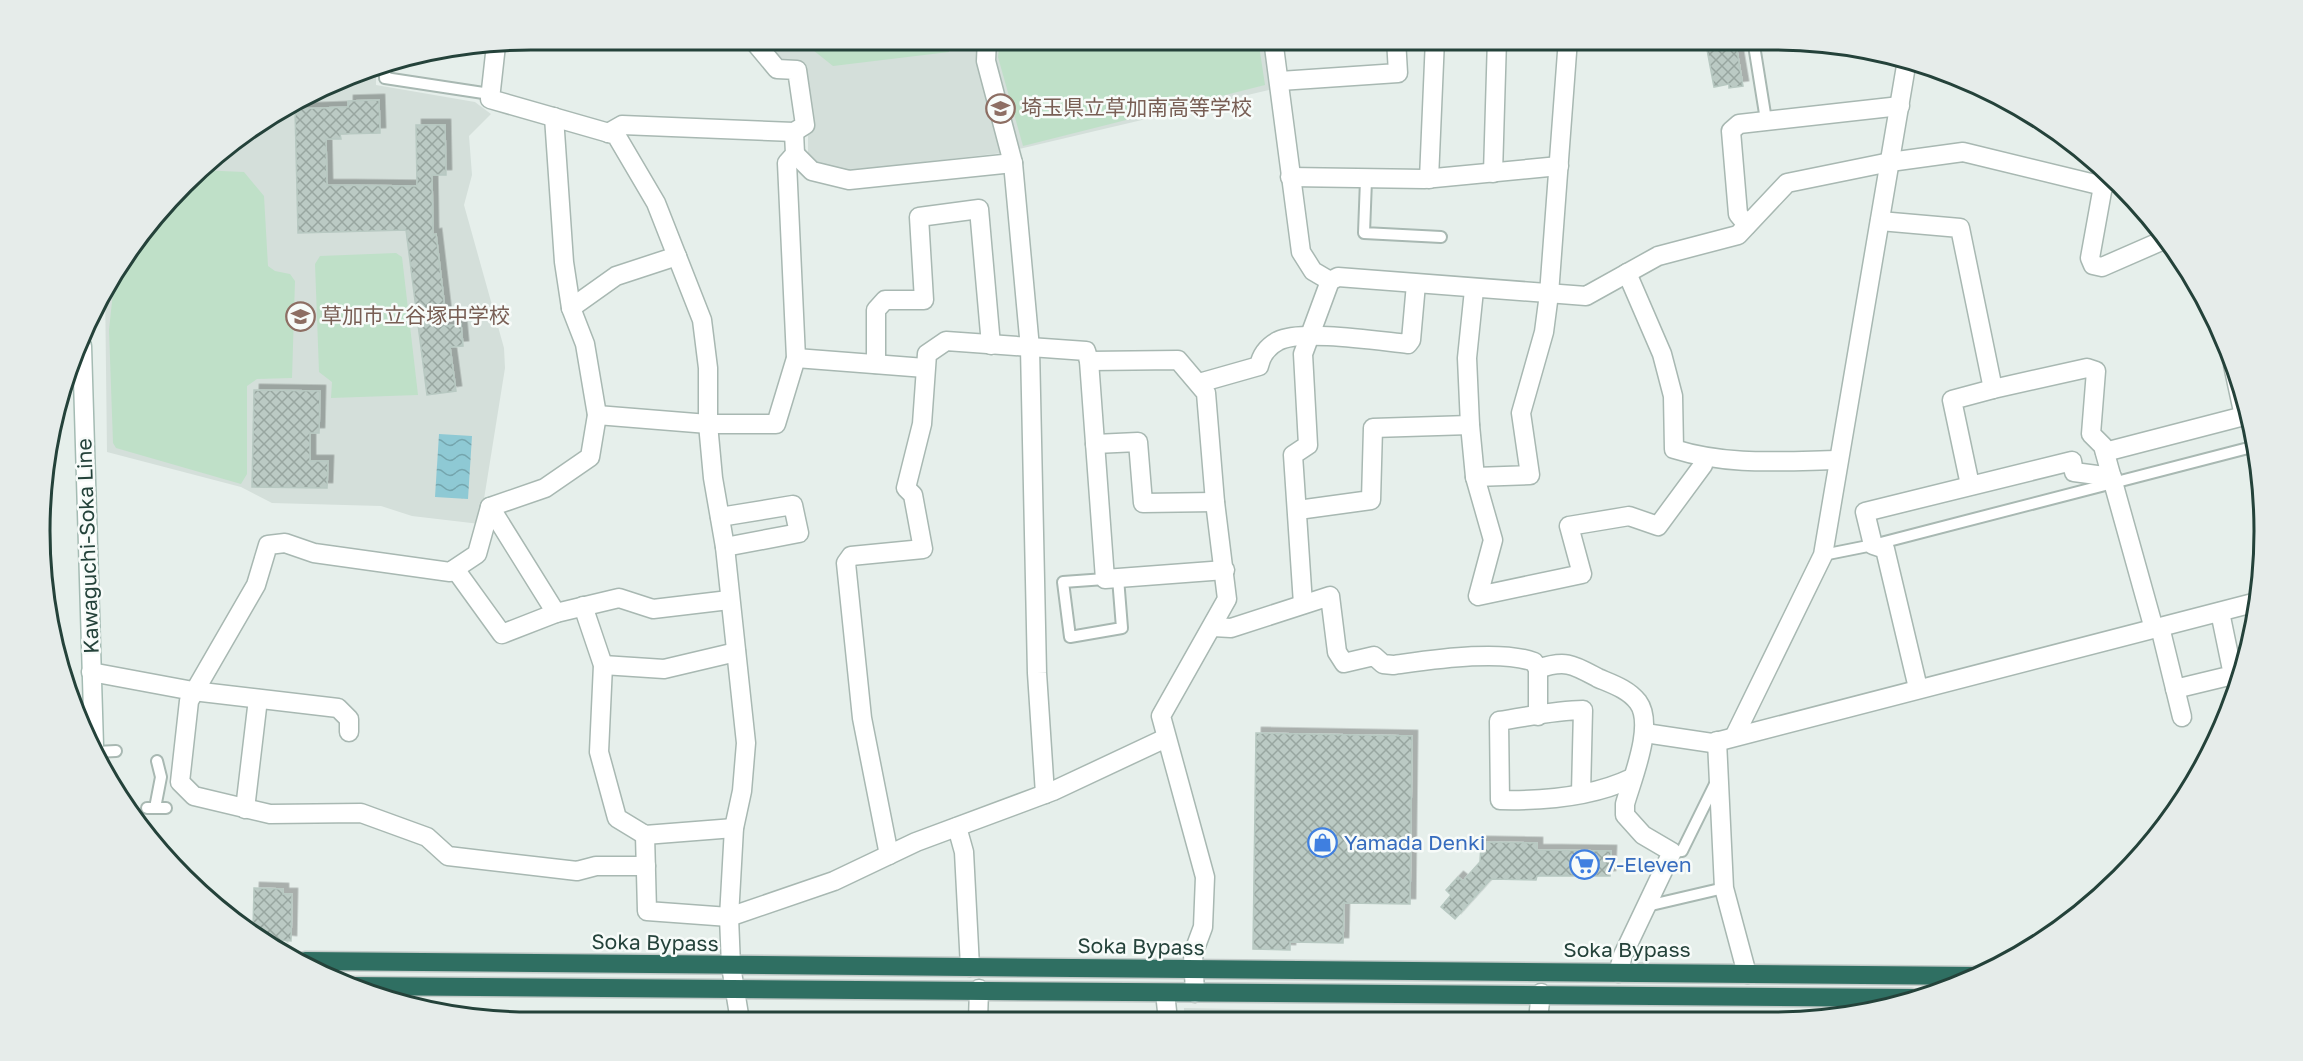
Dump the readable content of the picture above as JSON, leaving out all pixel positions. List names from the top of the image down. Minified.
{"streets":{"highway":["Soka Bypass"],"street":["Kawaguchi-Soka Line"]},"places":{"school or university":["埼玉県立草加南高等学校","草加市立谷塚中学校"],"shop":["Yamada Denki"],"supermarket":["7-Eleven"]}}
